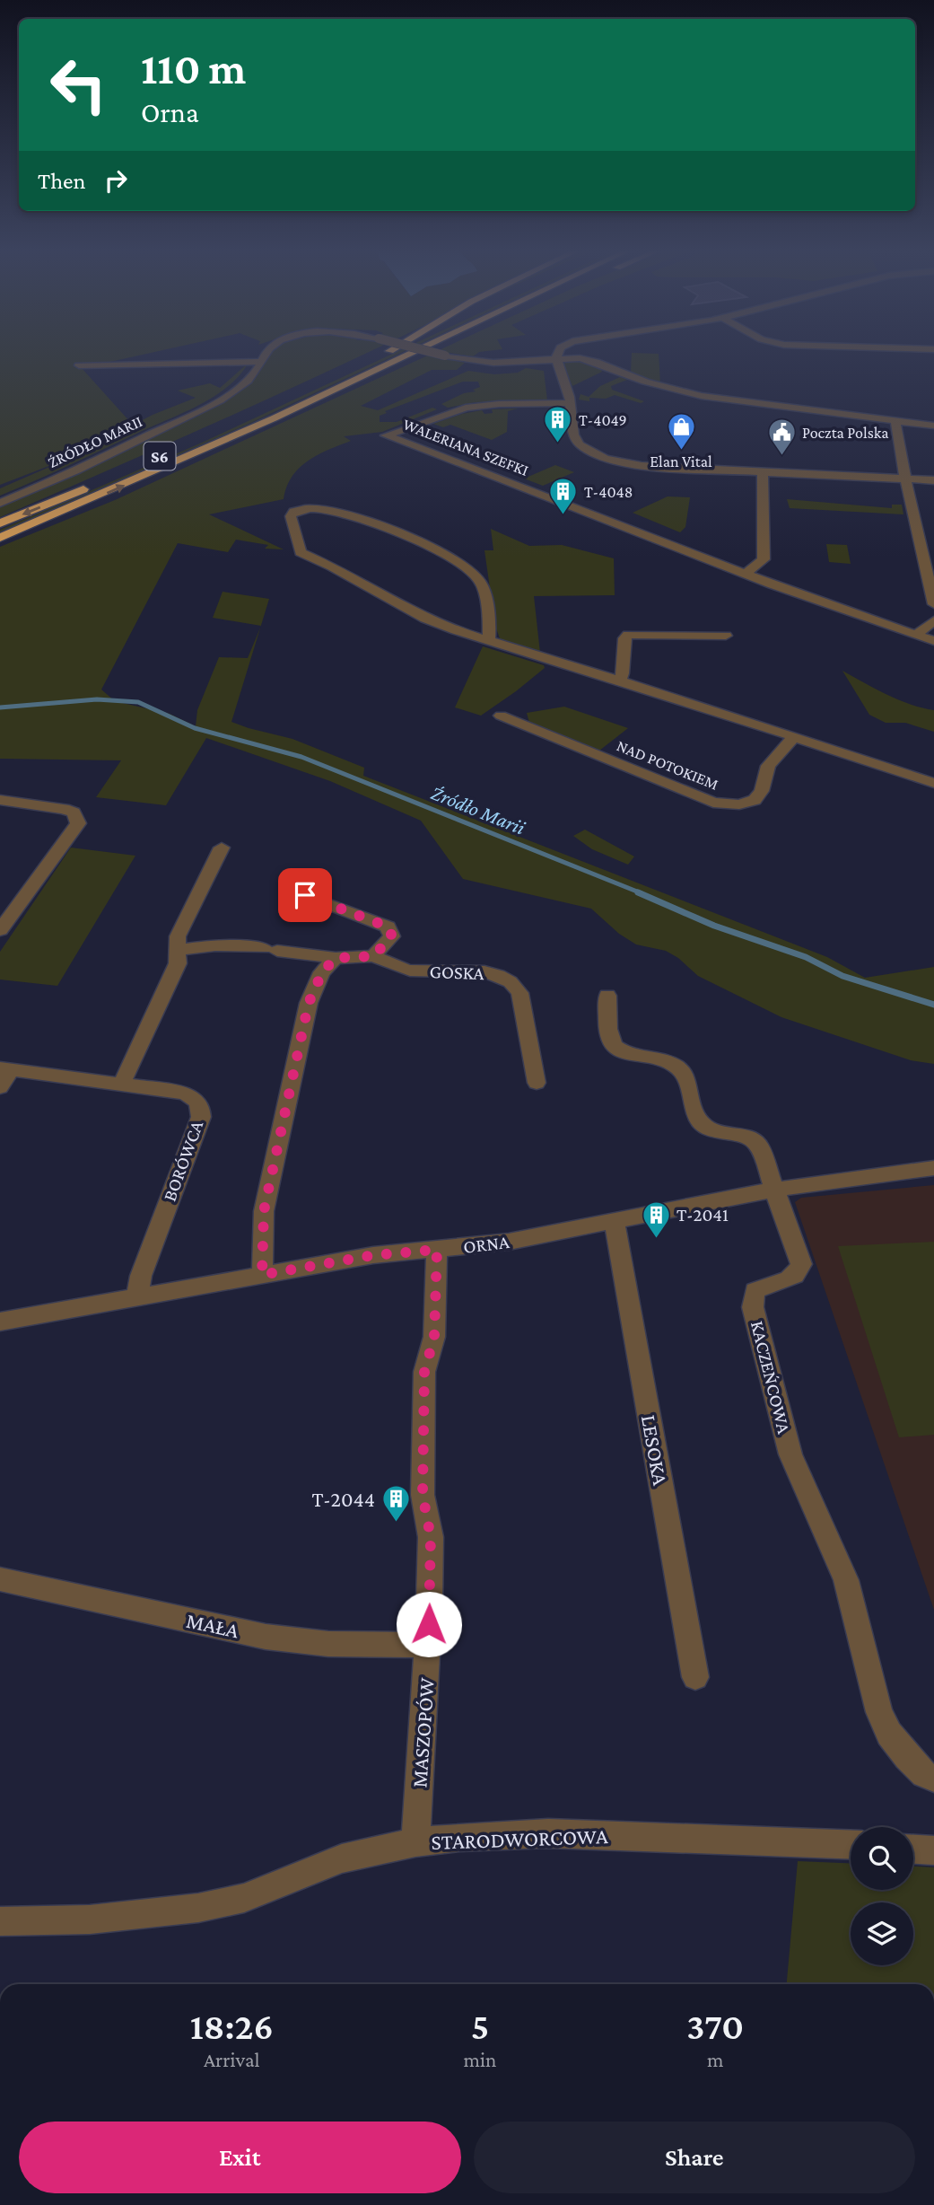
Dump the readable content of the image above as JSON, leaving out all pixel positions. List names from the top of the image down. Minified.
{"streets":{"highway":["S6"],"street":["ŹRÓDŁO MARII","WALERIANA SZEFKI","NAD POTOKIEM","GOSKA","BORÓWCA","ORNA","KACZEŃCOWA","LESOKA","MAŁA","MASZOPÓW","STARODWORCOWA"]},"crossings":[["BORÓWCA","ORNA"],["ORNA","KACZEŃCOWA"],["ORNA","LESOKA"],["ORNA","MASZOPÓW"],["MAŁA","MASZOPÓW"],["MASZOPÓW","STARODWORCOWA"]],"water":["Źródło Marii"],"places":{"building":["T-4049","T-4048","T-2041","T-2044"],"shop":["Elan Vital"],"public building":["Poczta Polska"]},"page":{"turn":["110 m","Orna"],"then":"Then","eta":["18:26","Arrival","5","min","370","m"],"buttons":["Exit","Share"]}}
